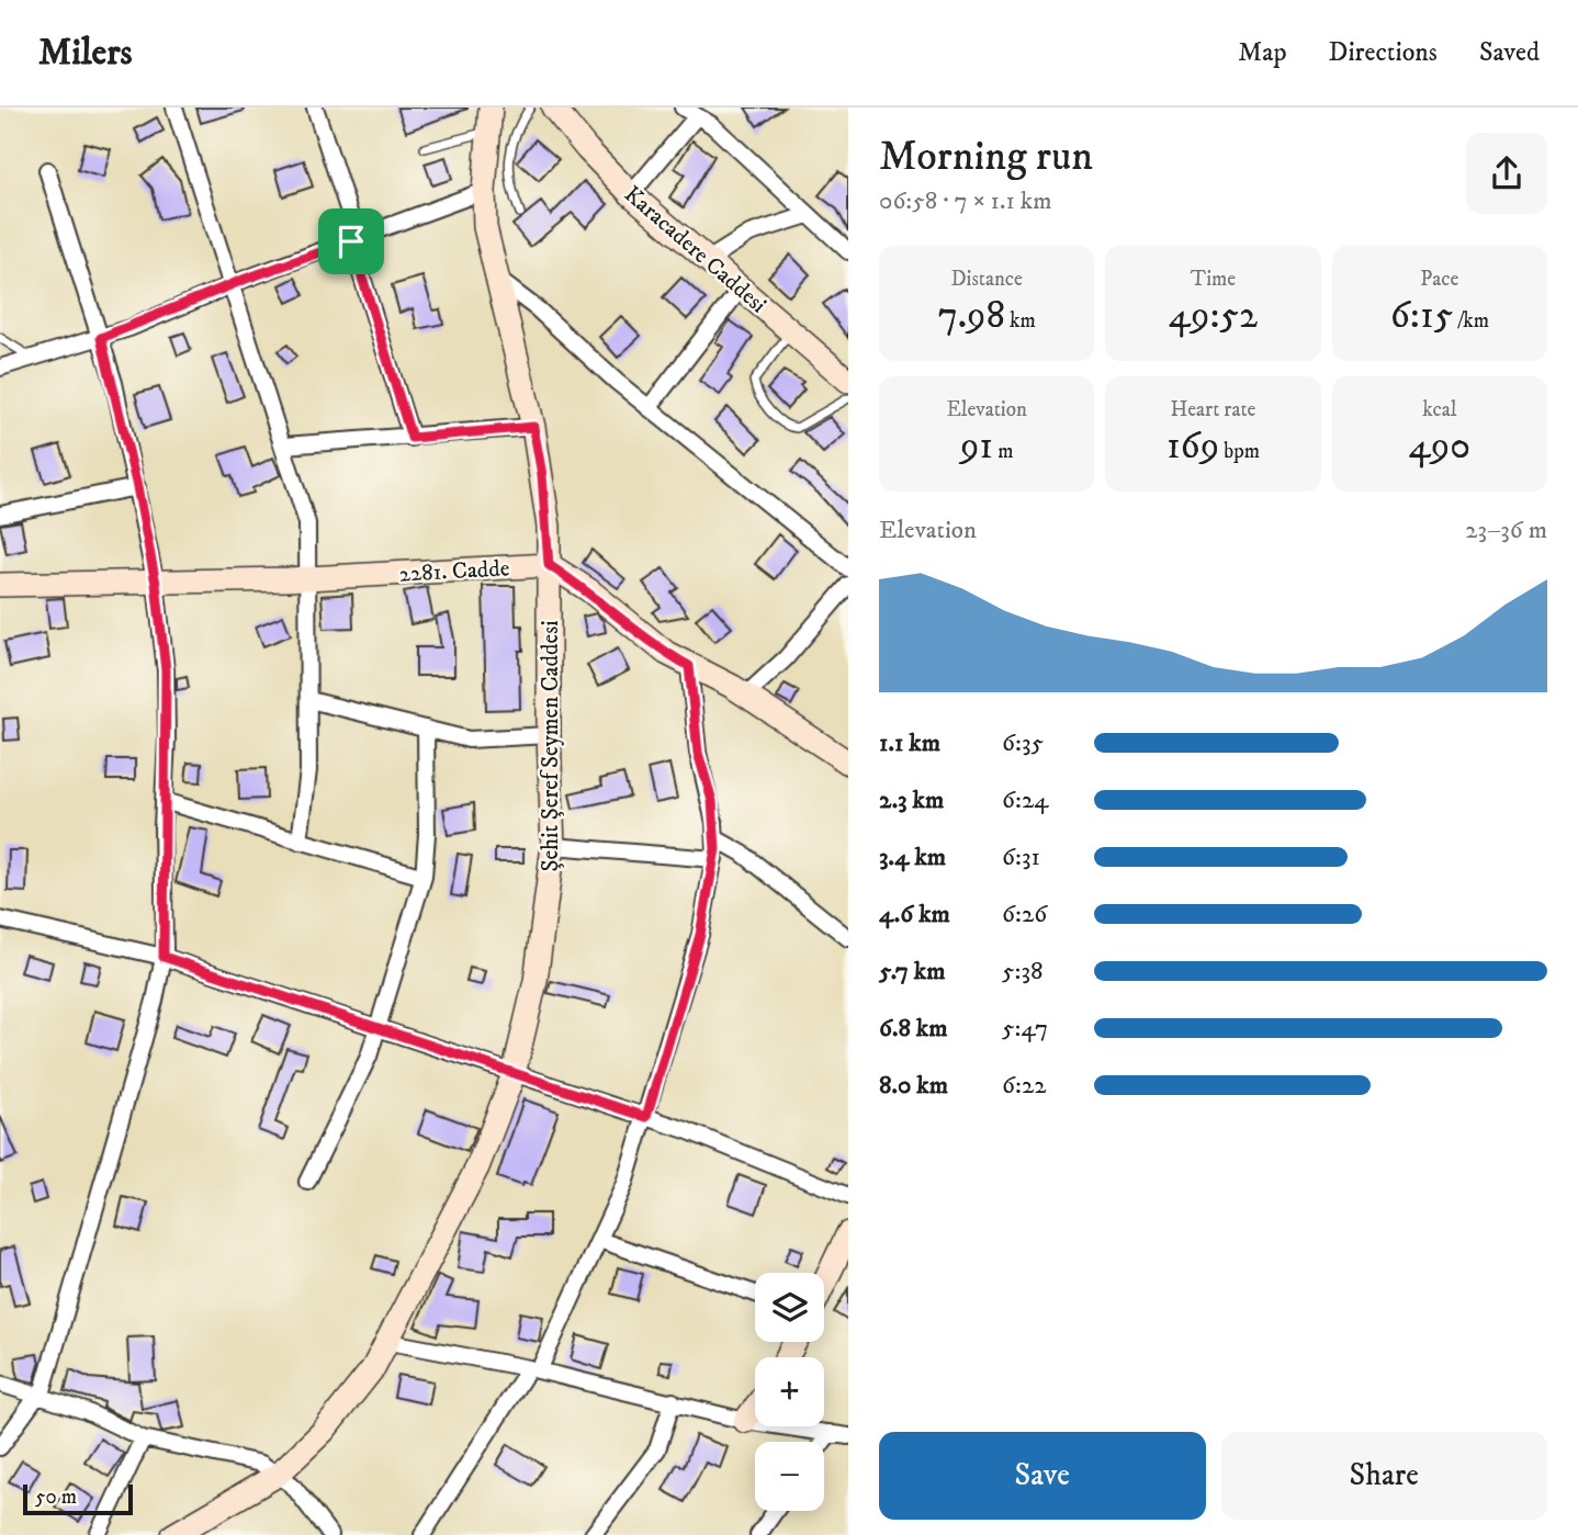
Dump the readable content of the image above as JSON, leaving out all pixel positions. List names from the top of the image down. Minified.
{"streets":{"street":["Karacadere Caddesi","2281. Cadde","Şehit Şeref Seymen Caddesi"]},"crossings":[["2281. Cadde","Şehit Şeref Seymen Caddesi"]],"scale_bar":"50 m","page":{"header":"Milers","nav":["Map","Directions","Saved"],"heading":["Morning run","06:58 · 7 × 1.1 km"],"stats":[["Distance","7.98 km"],["Time","49:52"],["Pace","6:15 /km"],["Elevation","91 m"],["Heart rate","169 bpm"],["kcal","490"]],"chart":["Elevation","23–36 m"],"list":[{"name":"1.1 km","note":"6:35"},{"name":"2.3 km","note":"6:24"},{"name":"3.4 km","note":"6:31"},{"name":"4.6 km","note":"6:26"},{"name":"5.7 km","note":"5:38"},{"name":"6.8 km","note":"5:47"},{"name":"8.0 km","note":"6:22"}],"map_buttons":["+","−"],"buttons":["Save","Share"],"scale":"50 m"}}
